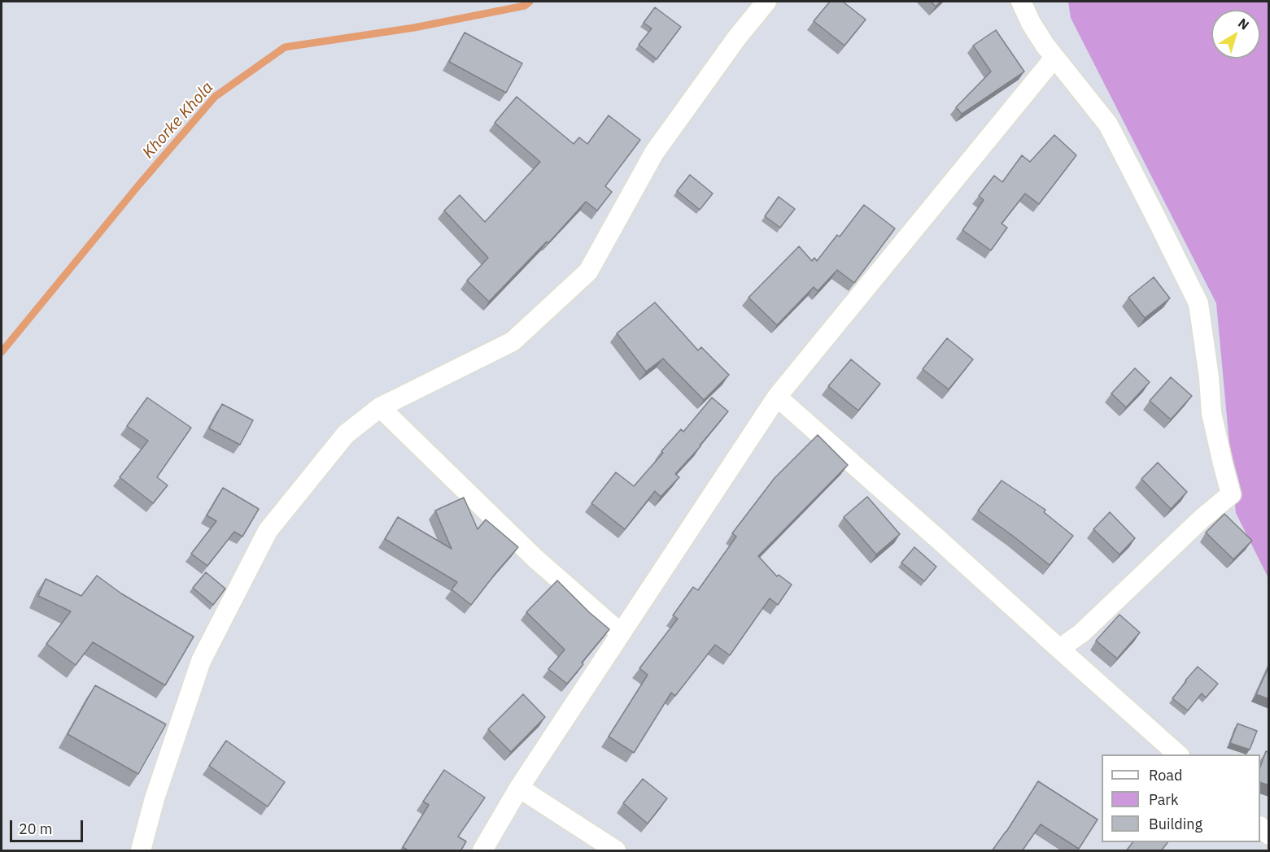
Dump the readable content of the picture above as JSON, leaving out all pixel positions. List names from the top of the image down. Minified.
{"water":["Khorke Khola"],"legend":["Road","Park","Building"],"scale_bar":"20 m","north":"top right"}
